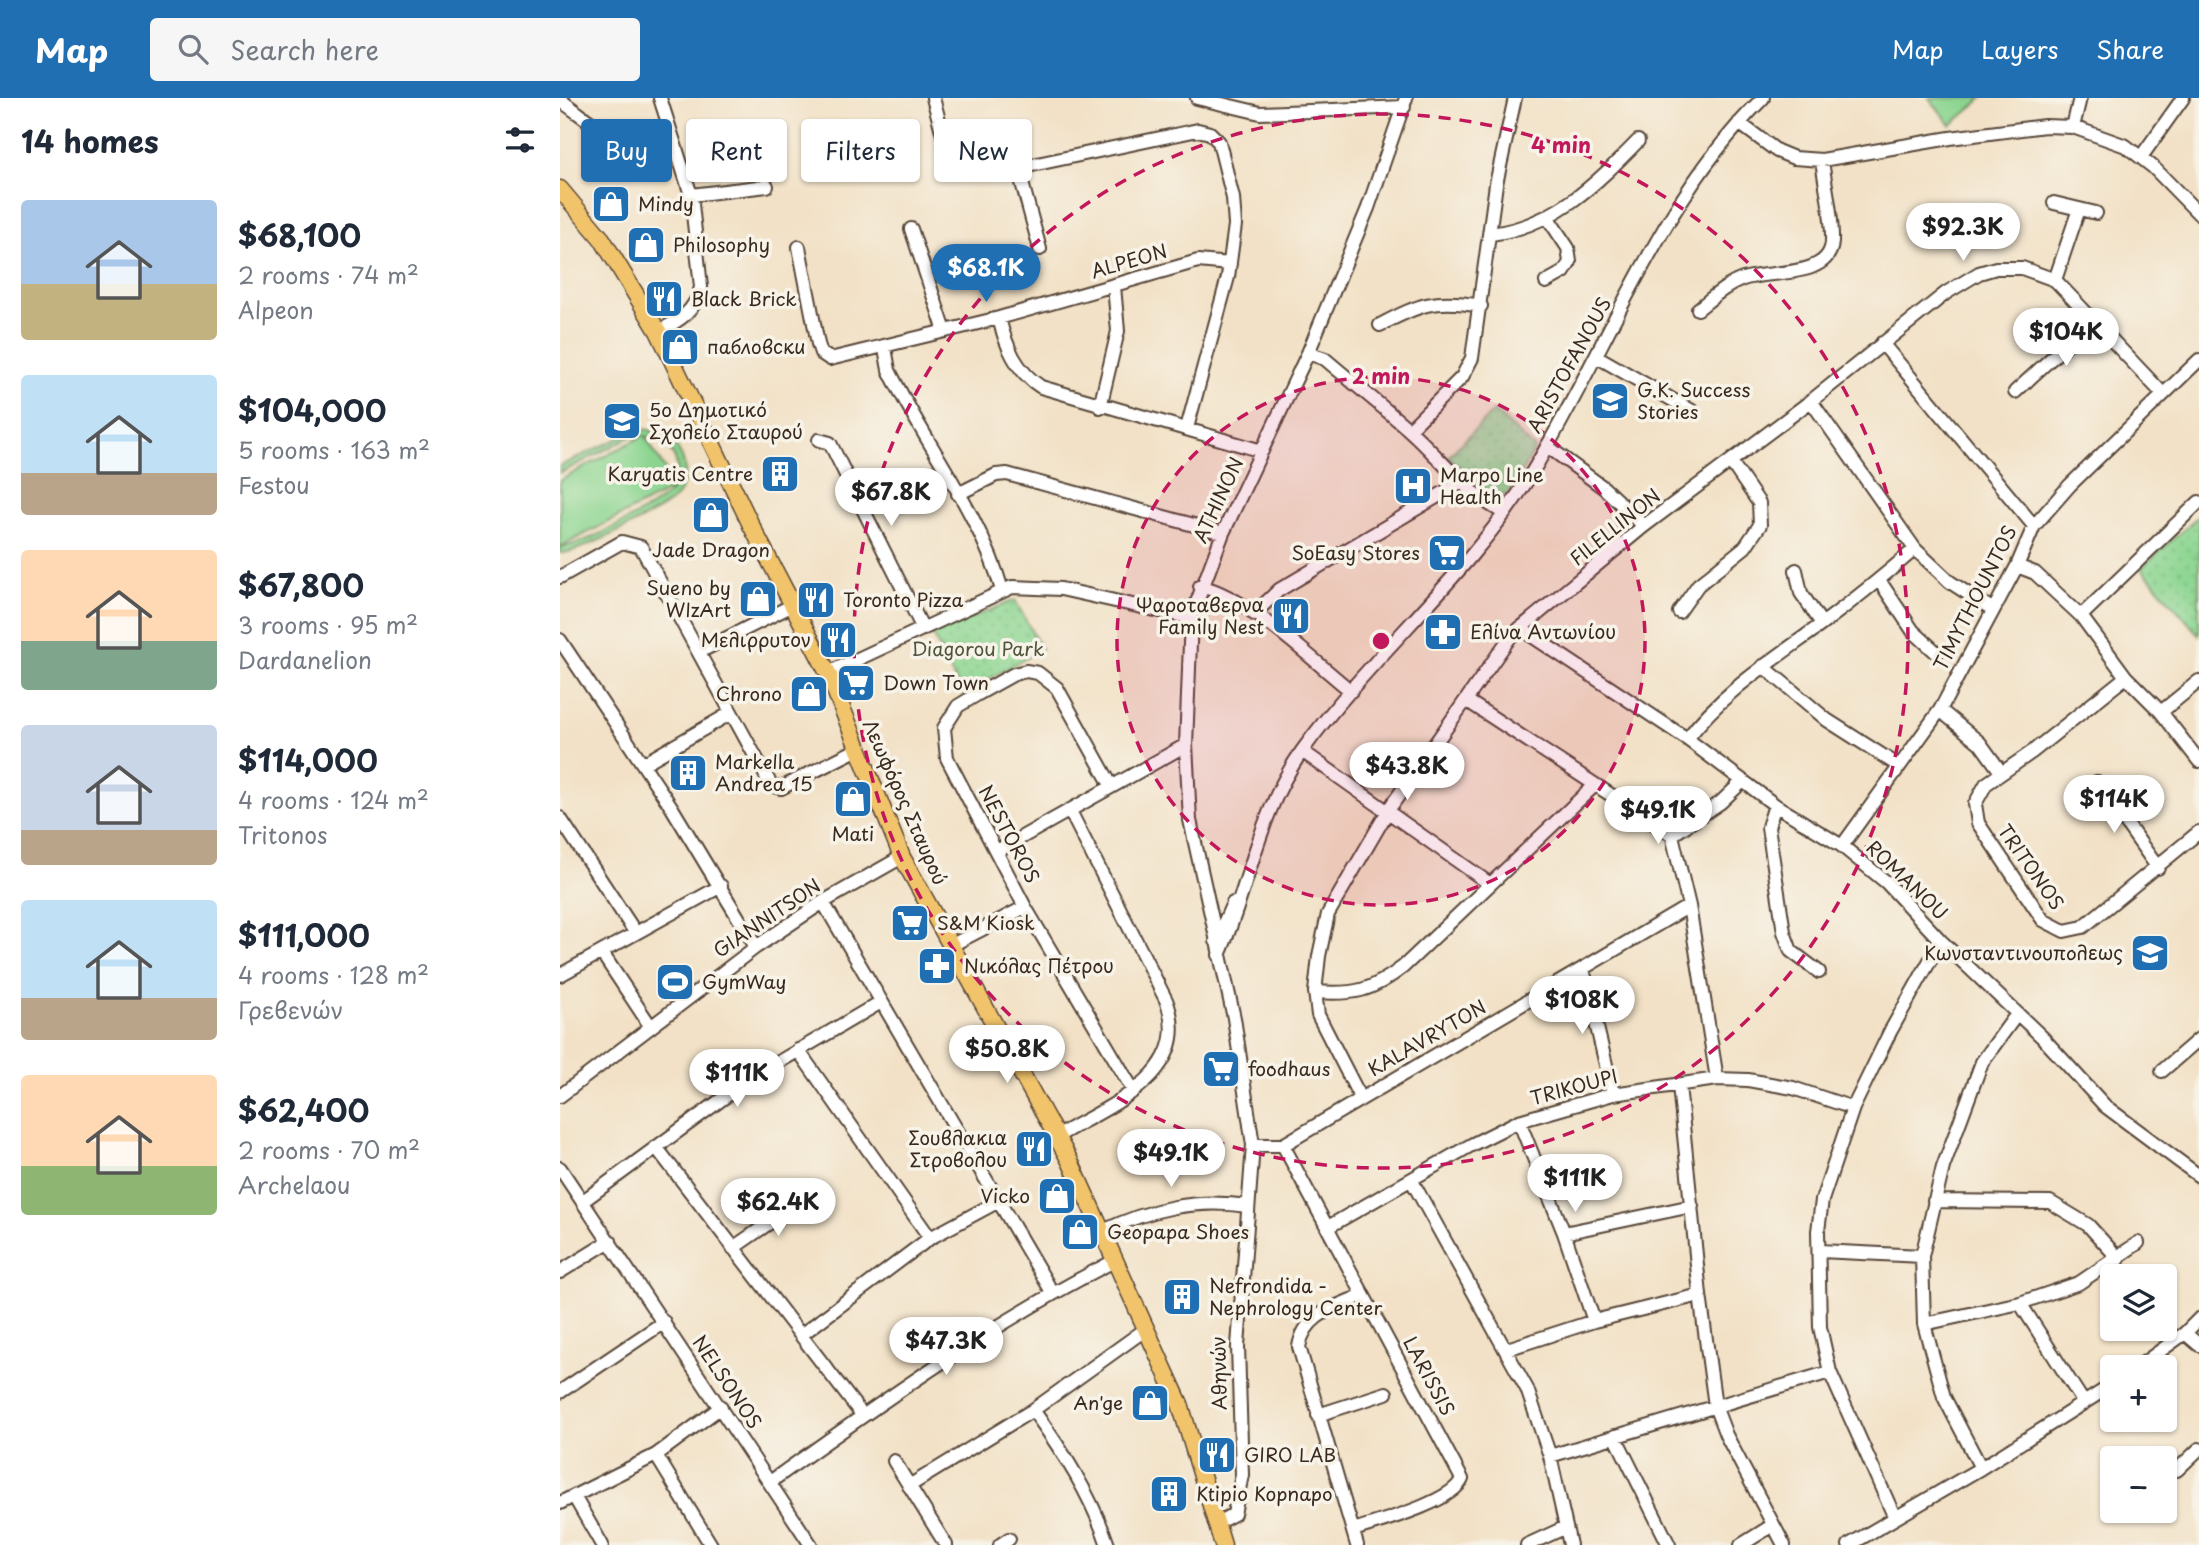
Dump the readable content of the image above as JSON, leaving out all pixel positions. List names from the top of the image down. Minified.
{"streets":{"main road":["Λεωφόρος Σταυρού"],"street":["ALPEON","ARISTOFANOUS","ATHINON","FILELLINON","TIMYTHOUNTOS","NESTOROS","TRITONOS","ROMANOU","GIANNITSON","KALAVRYTON","TRIKOUPI","Αθηνών","LARISSIS","NELSONOS"]},"crossings":[["ARISTOFANOUS","ATHINON"],["ARISTOFANOUS","Αθηνών"],["ATHINON","Αθηνών"],["FILELLINON","TIMYTHOUNTOS"],["FILELLINON","ROMANOU"],["FILELLINON","KALAVRYTON"],["TIMYTHOUNTOS","ROMANOU"],["Λεωφόρος Σταυρού","GIANNITSON"],["Λεωφόρος Σταυρού","Αθηνών"],["KALAVRYTON","LARISSIS"],["TRIKOUPI","LARISSIS"]],"parks":["Diagorou Park"],"places":{"shop":["Mindy","Philosophy","пабловски","Jade Dragon","Sueno by WIzArt","Chrono","Mati","Vicko","Geopapa Shoes","An'ge"],"restaurant":["Black Brick","Toronto Pizza","Ψαροταβερνα Family Nest","Μελιρρυτον","Σουβλακια Στροβολου","GIRO LAB"],"school or university":["G.K. Success Stories","5ο Δημοτικό Σχολείο Σταυρού","Κωνσταντινουπολεως"],"building":["Karyatis Centre","Markella Andrea 15","Nefrondida - Nephrology Center","Ktipio Kopnapo"],"hospital":["Marpo Line Health"],"supermarket":["SoEasy Stores","Down Town","S&M Kiosk","foodhaus"],"pharmacy":["Ελίνα Αντωνίου","Νικόλας Πέτρου"],"sports":["GymWay"]},"page":{"header":"Map","search":"Search here","nav":["Map","Layers","Share"],"heading":"14 homes","chip":["Buy","Rent","Filters","New"],"list":[{"name":"$68,100","note":"2 rooms · 74 m² · Alpeon"},{"name":"$104,000","note":"5 rooms · 163 m² · Festou"},{"name":"$67,800","note":"3 rooms · 95 m² · Dardanelion"},{"name":"$114,000","note":"4 rooms · 124 m² · Tritonos"},{"name":"$111,000","note":"4 rooms · 128 m² · Γρεβενών"},{"name":"$62,400","note":"2 rooms · 70 m² · Archelaou"}],"price":["$92.3K","$68.1K","$104K","$67.8K","$43.8K","$114K","$49.1K","$108K","$50.8K","$111K","$49.1K","$111K","$62.4K","$47.3K"],"map_buttons":["+","−"]},"rings":["4 min","2 min"]}
